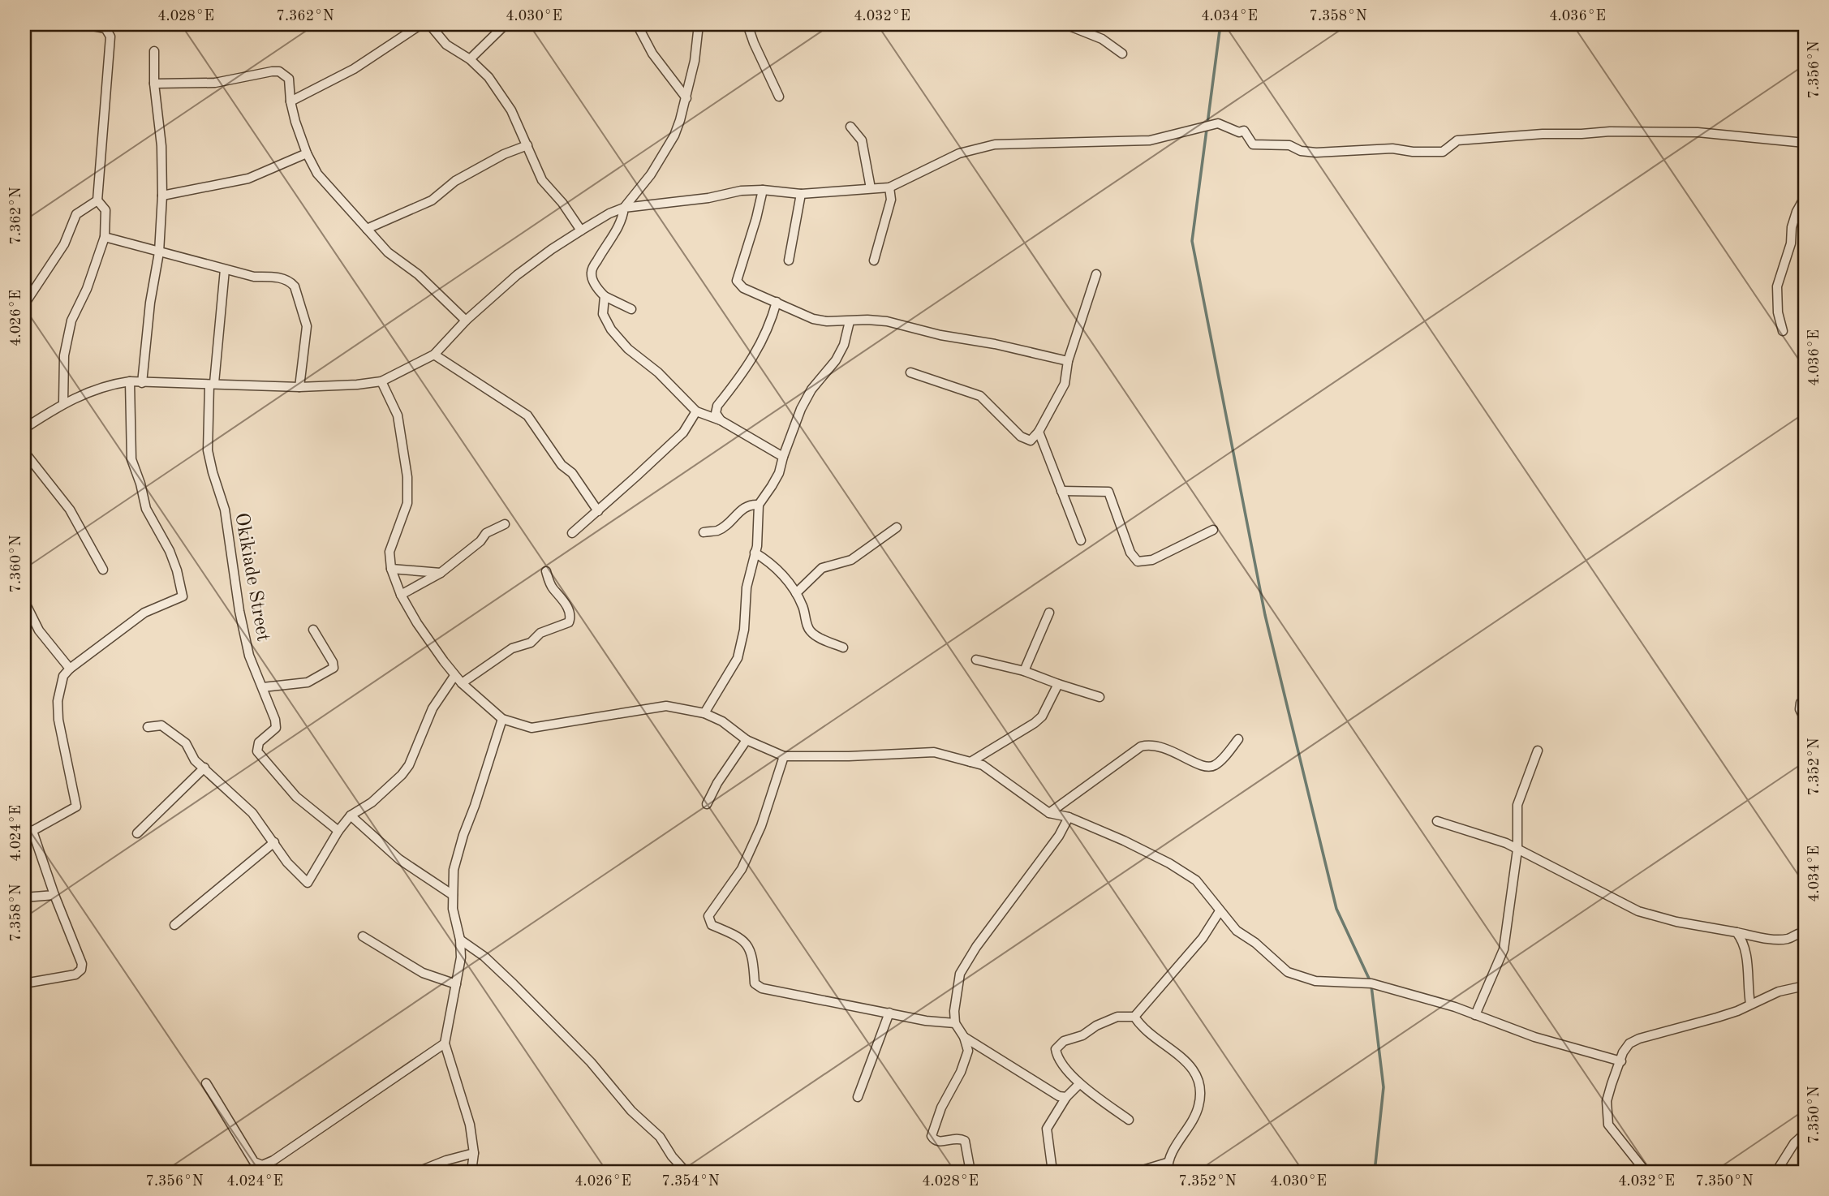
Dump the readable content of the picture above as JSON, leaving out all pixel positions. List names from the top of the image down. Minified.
{"streets":{"street":["Okikiade Street"]},"coordinates":["4.028°E","7.362°N","4.030°E","4.032°E","4.034°E","7.358°N","4.036°E","7.356°N","4.026°E","7.360°N","7.352°N","4.024°E","7.350°N","7.354°N"]}
